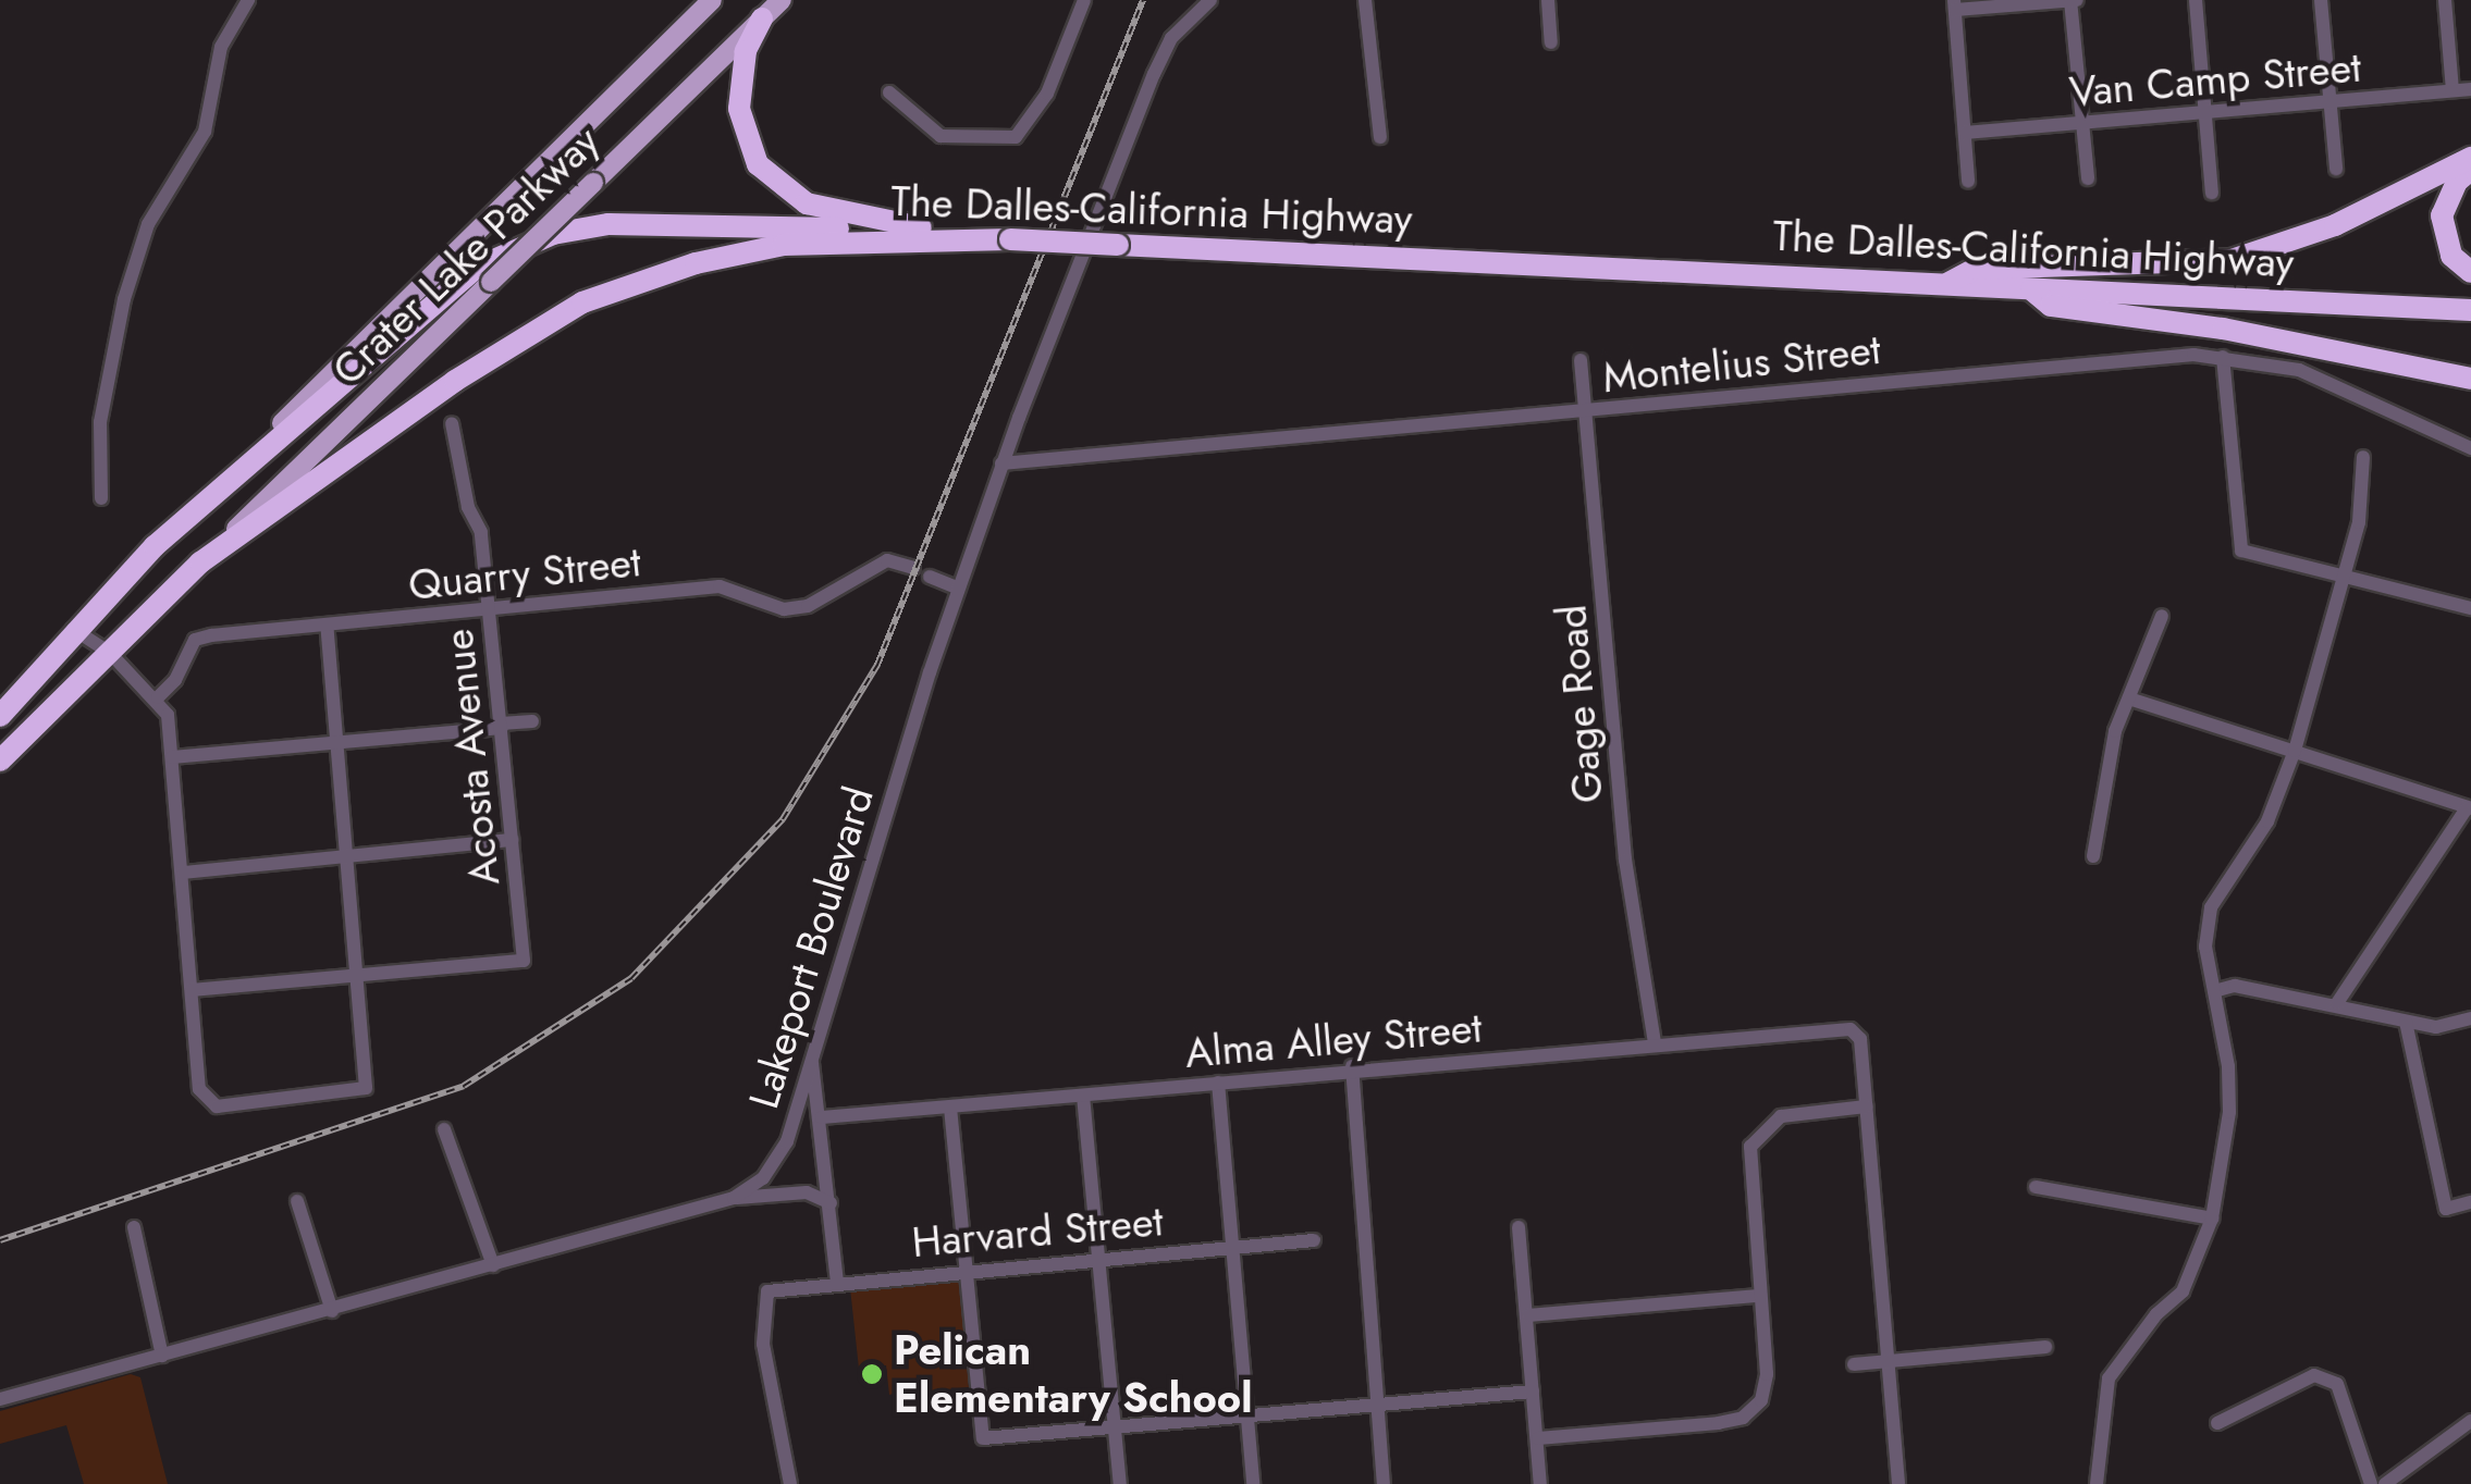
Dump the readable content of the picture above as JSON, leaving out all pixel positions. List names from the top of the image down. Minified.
{"streets":{"highway":["The Dalles-California Highway"],"main road":["Crater Lake Parkway"],"street":["Van Camp Street","Montelius Street","Quarry Street","Gage Road","Acosta Avenue","Lakeport Boulevard","Alma Alley Street","Harvard Street"]},"crossings":[["The Dalles-California Highway","Crater Lake Parkway"],["Montelius Street","Gage Road"],["Montelius Street","Lakeport Boulevard"],["Quarry Street","Acosta Avenue"],["Gage Road","Alma Alley Street"]],"places":["Pelican Elementary School"]}
